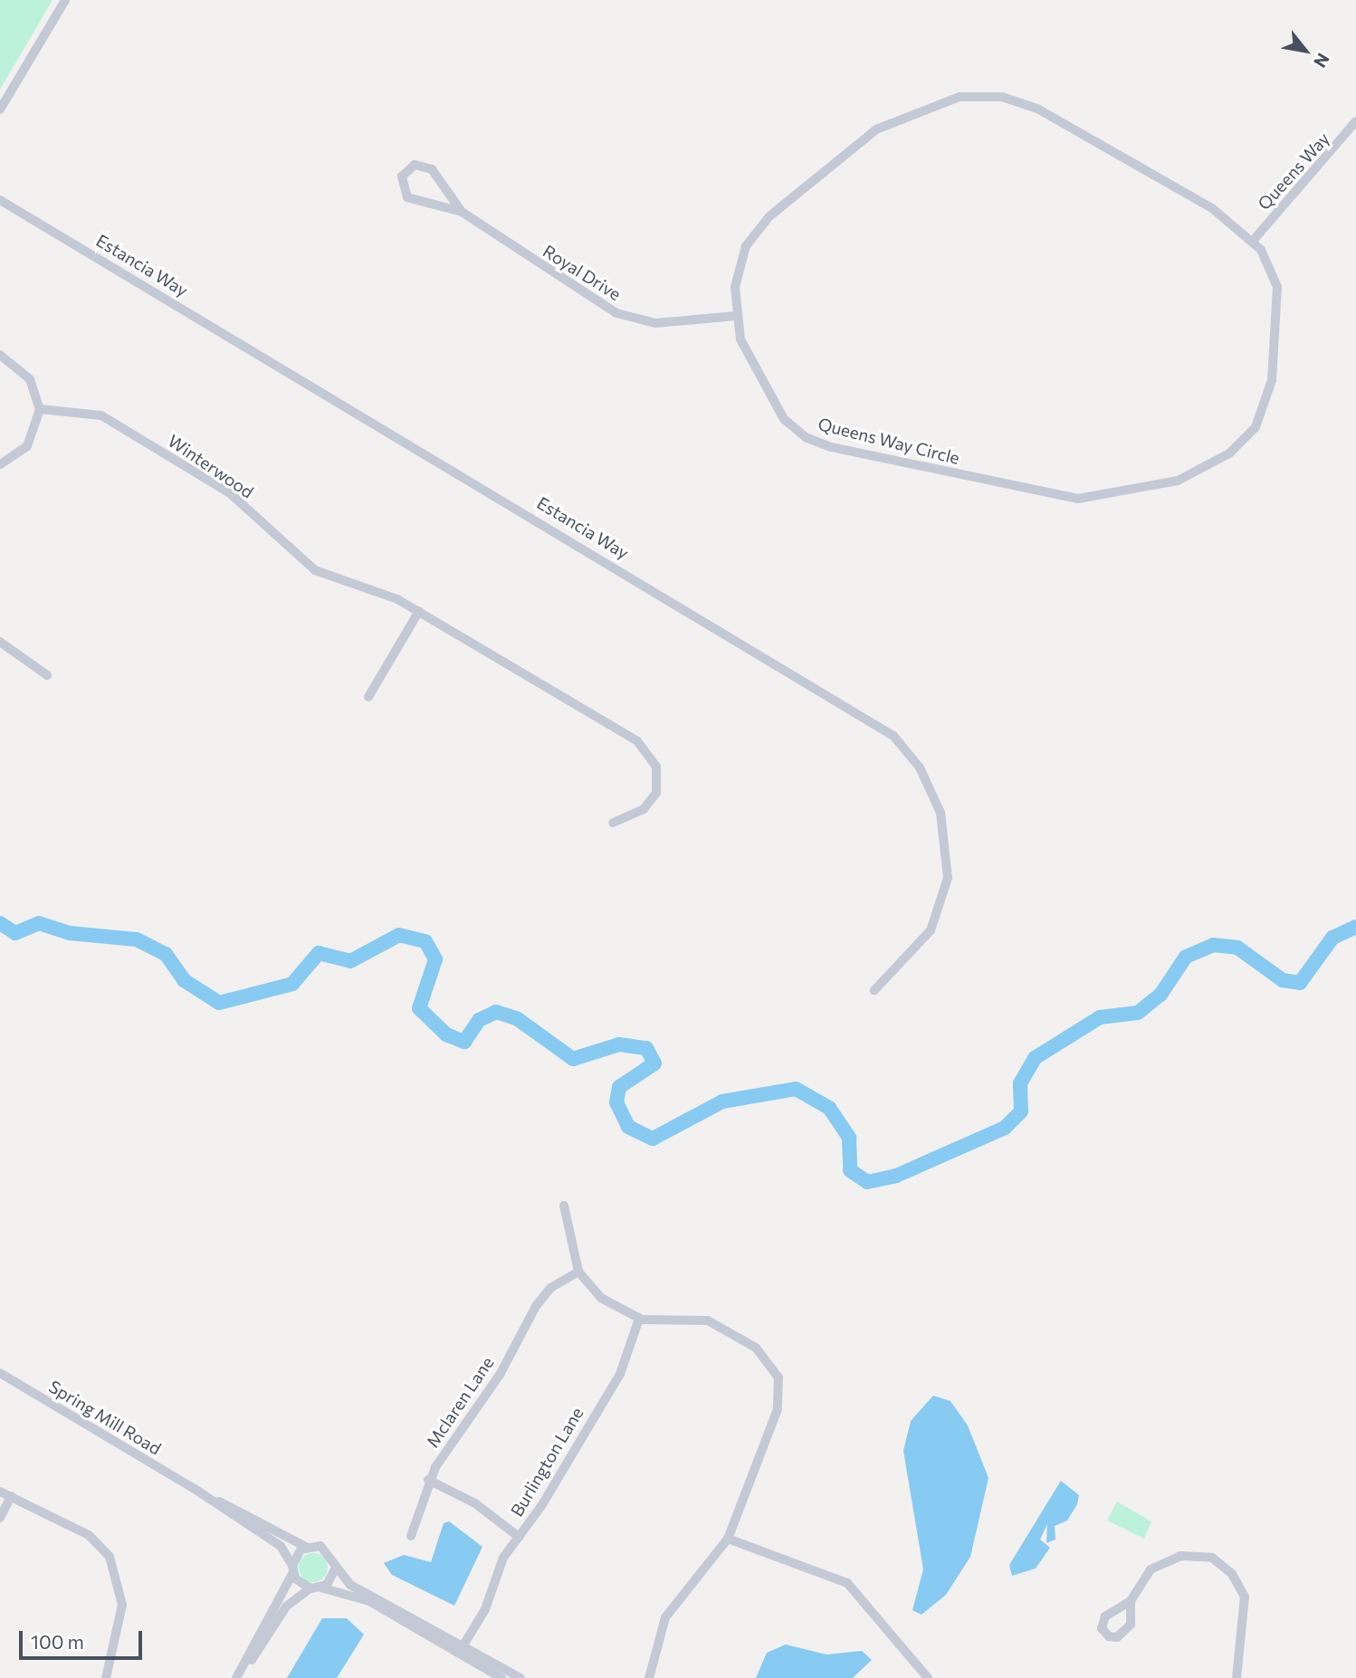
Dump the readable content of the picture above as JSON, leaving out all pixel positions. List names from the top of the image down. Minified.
{"streets":{"street":["Queens Way","Estancia Way","Royal Drive","Queens Way Circle","Winterwood","Mclaren Lane","Spring Mill Road","Burlington Lane"]},"crossings":[["Queens Way","Queens Way Circle"],["Royal Drive","Queens Way Circle"]],"scale_bar":"100 m","north":"bottom right"}
